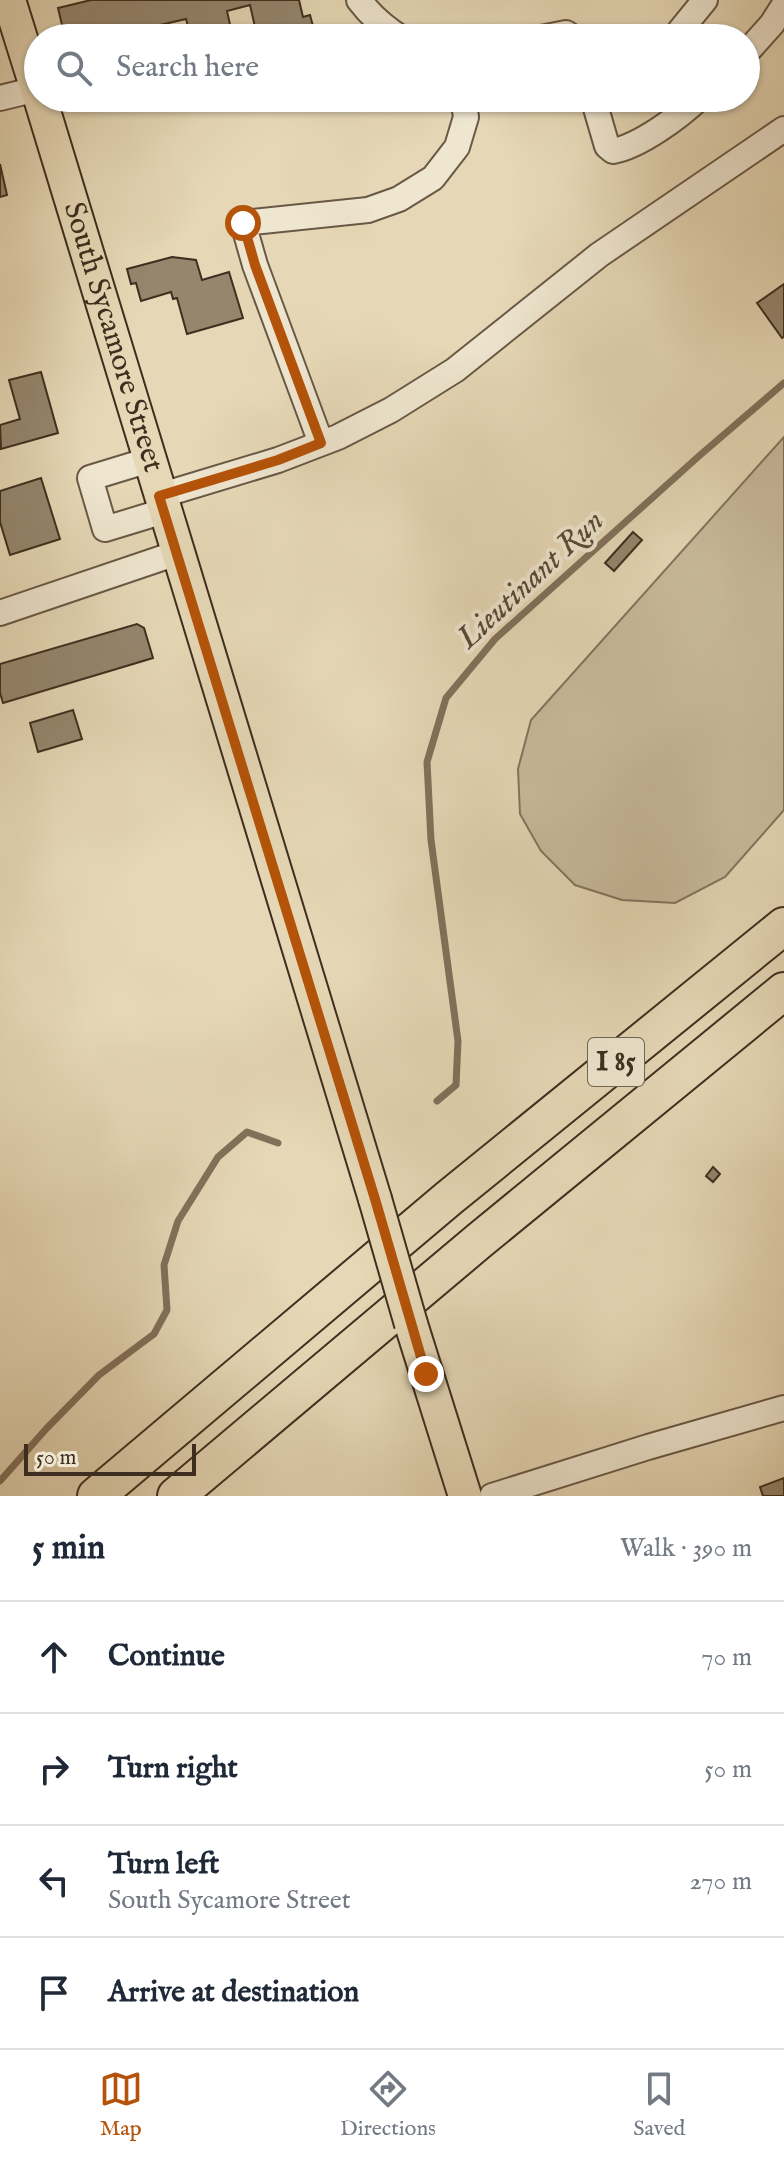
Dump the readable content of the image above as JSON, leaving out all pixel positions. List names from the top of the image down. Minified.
{"streets":{"highway":["I 85"],"main road":["South Sycamore Street"]},"water":["Lieutinant Run"],"scale_bar":"50 m","page":{"search":"Search here","scale":"50 m","heading":["5 min","Walk · 390 m"],"list":[["Continue","70 m"],["Turn right","50 m"],["Turn left","South Sycamore Street","270 m"],"Arrive at destination"],"nav":["Map","Directions","Saved"]}}
